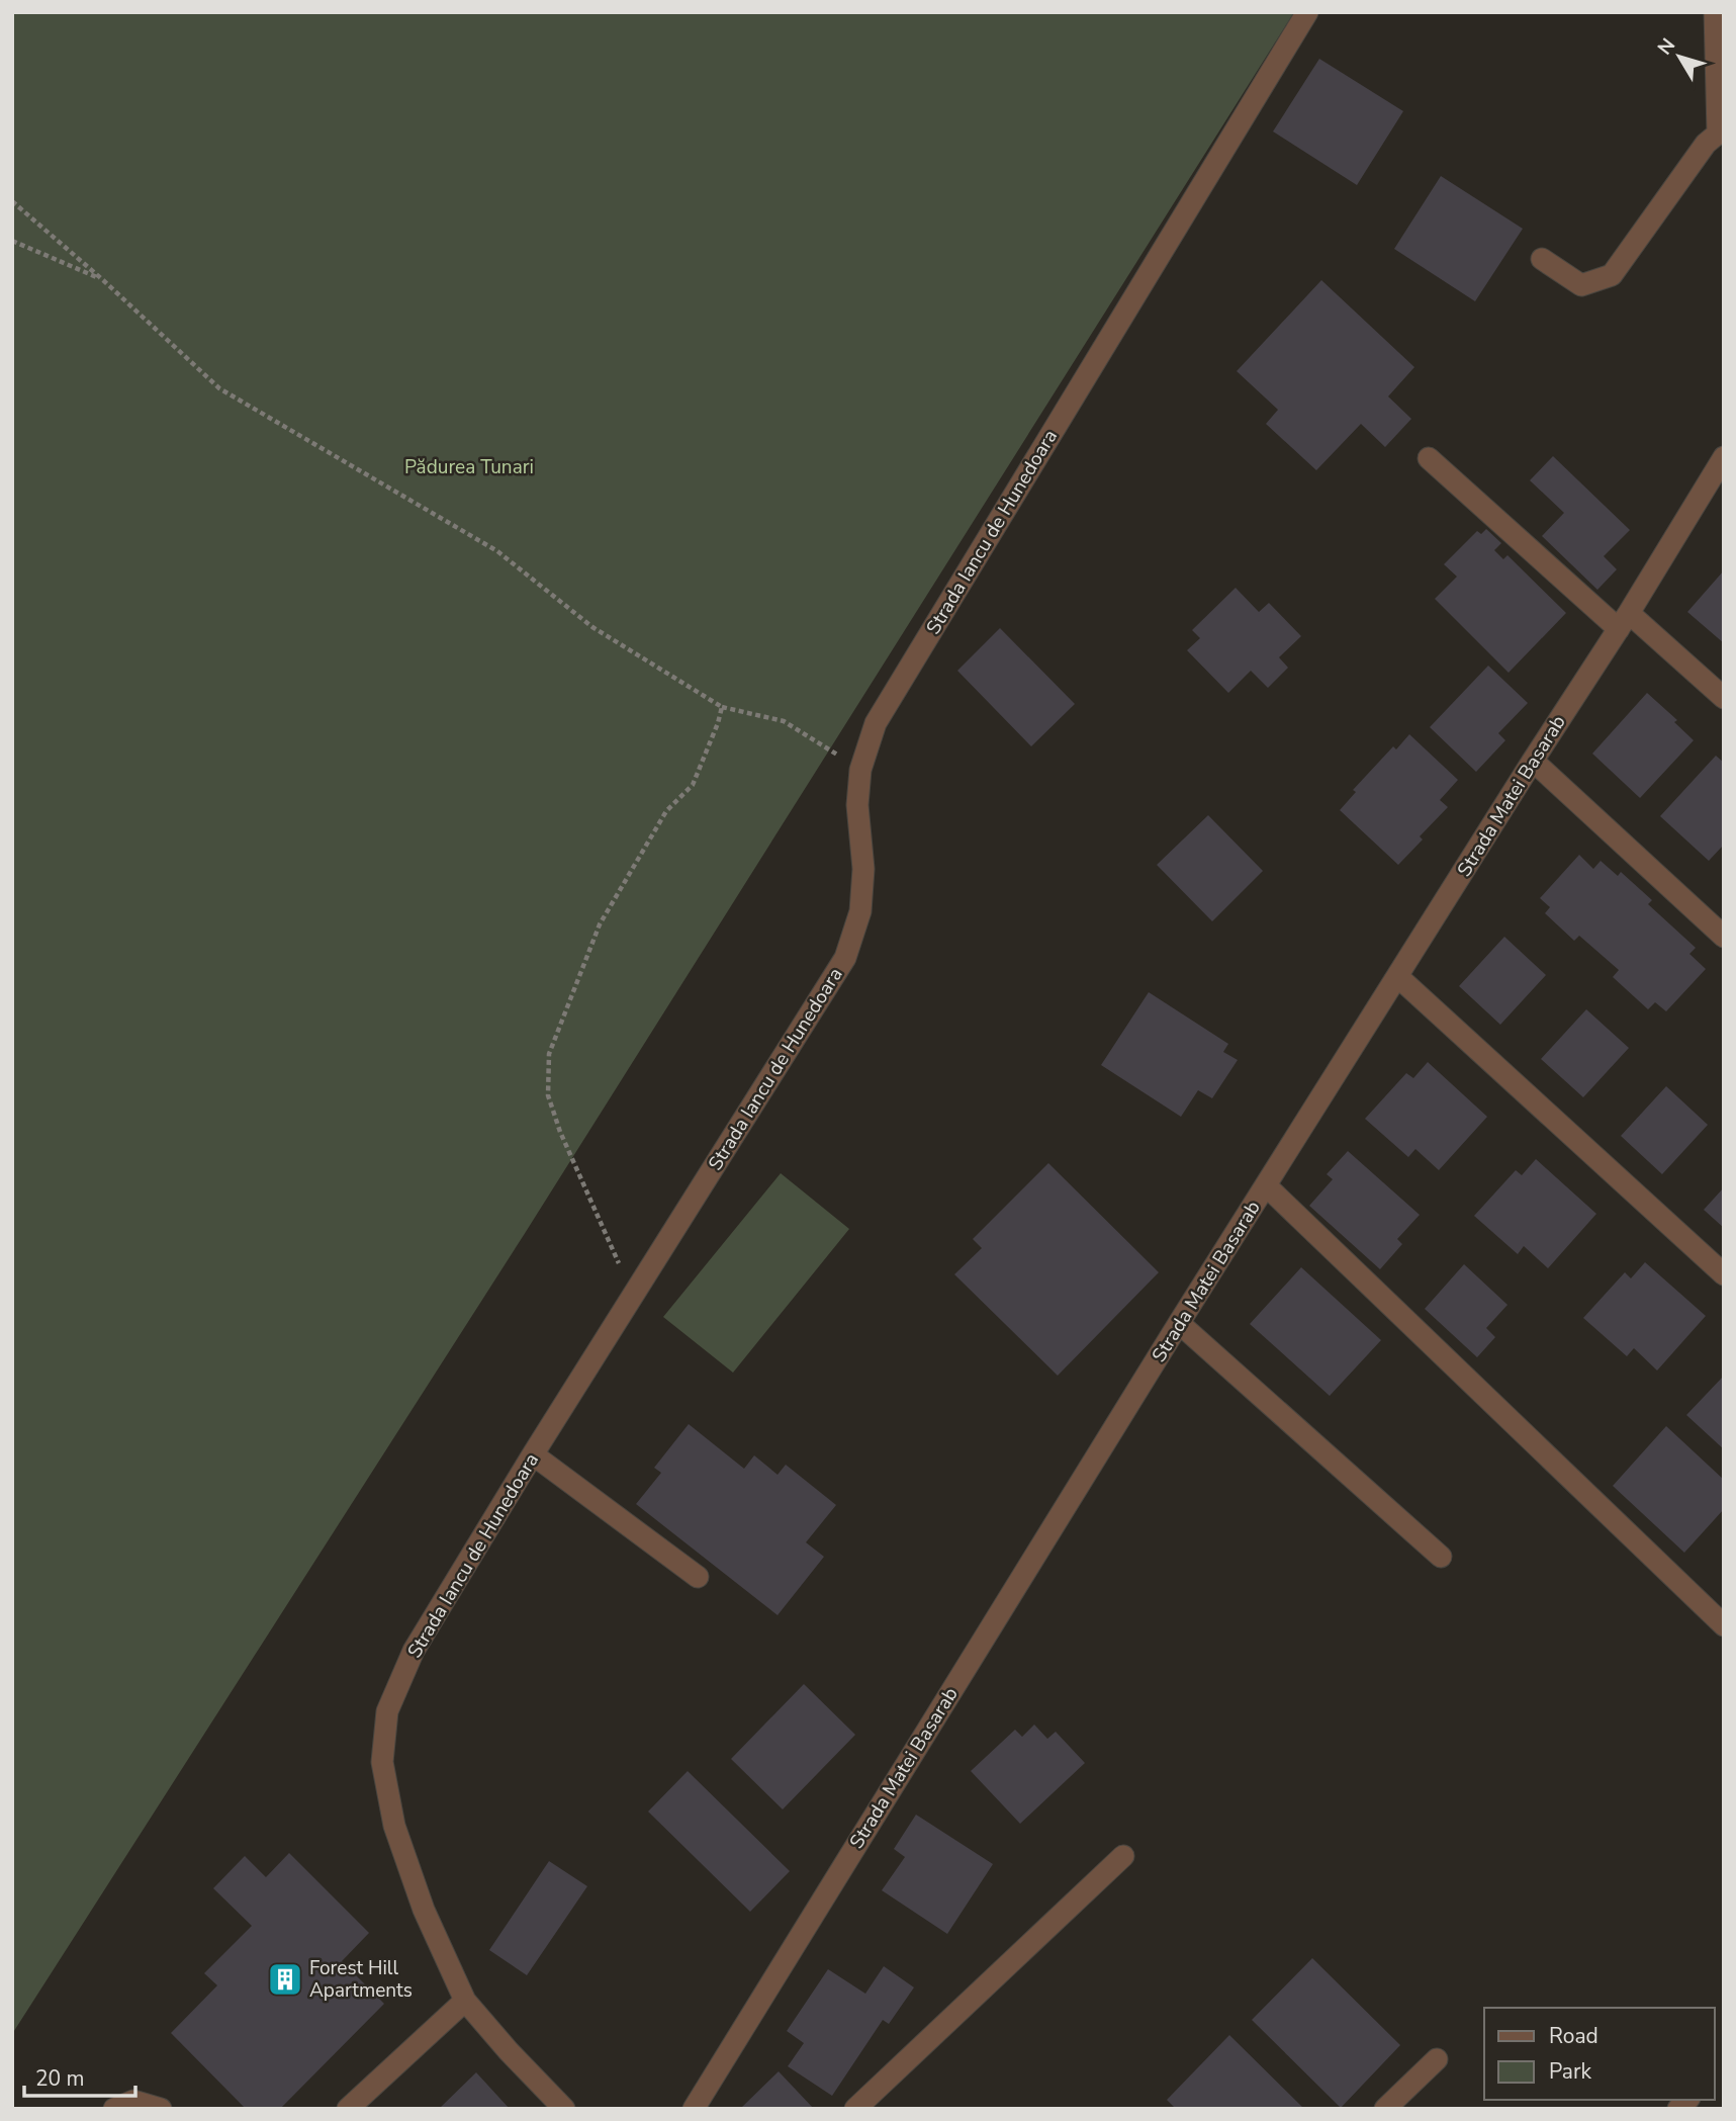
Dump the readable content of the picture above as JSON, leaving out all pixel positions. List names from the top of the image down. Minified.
{"streets":{"street":["Strada Iancu de Hunedoara","Strada Matei Basarab"]},"parks":["Pădurea Tunari"],"places":{"building":["Forest Hill Apartments"]},"legend":["Road","Park"],"scale_bar":"20 m","north":"top left"}
